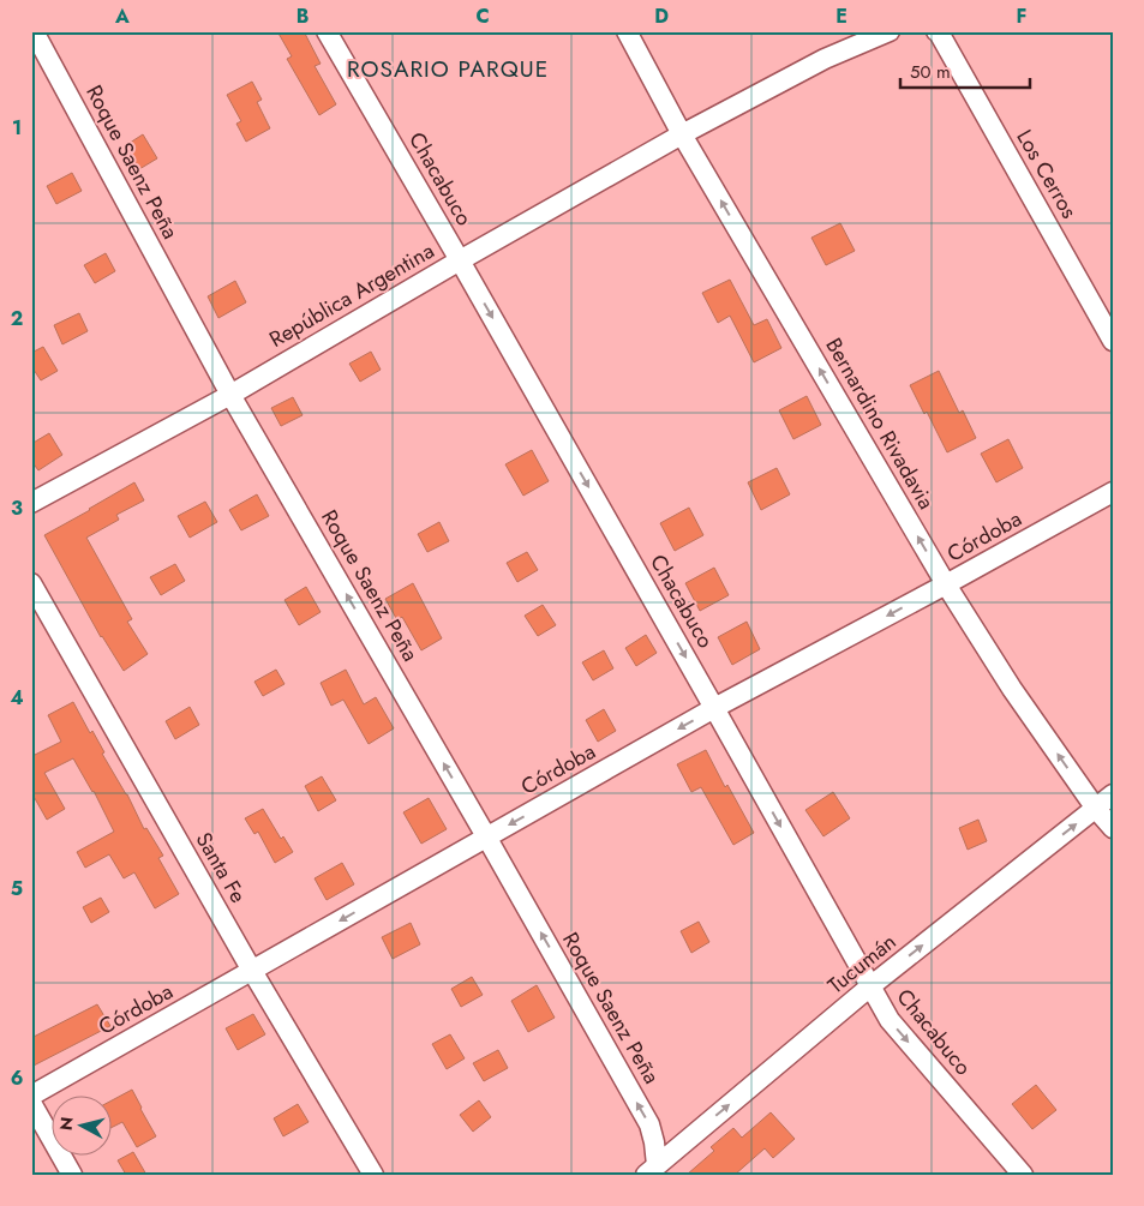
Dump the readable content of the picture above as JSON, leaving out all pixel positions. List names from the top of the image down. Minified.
{"streets":{"street":["Roque Saenz Peña","Los Cerros","Chacabuco","República Argentina","Bernardino Rivadavia","Córdoba","Santa Fe","Tucumán"]},"crossings":[["Roque Saenz Peña","República Argentina"],["Roque Saenz Peña","Córdoba"],["Roque Saenz Peña","Tucumán"],["Chacabuco","República Argentina"],["Chacabuco","Córdoba"],["Chacabuco","Tucumán"],["República Argentina","Bernardino Rivadavia"],["Bernardino Rivadavia","Córdoba"],["Bernardino Rivadavia","Tucumán"],["Córdoba","Santa Fe"]],"one_way":["Roque Saenz Peña","Chacabuco","Bernardino Rivadavia","Córdoba","Tucumán"],"districts":["ROSARIO PARQUE"],"scale_bar":"50 m","north":"left","grid":{"columns":["A","B","C","D","E","F"],"rows":["1","2","3","4","5","6"]}}
